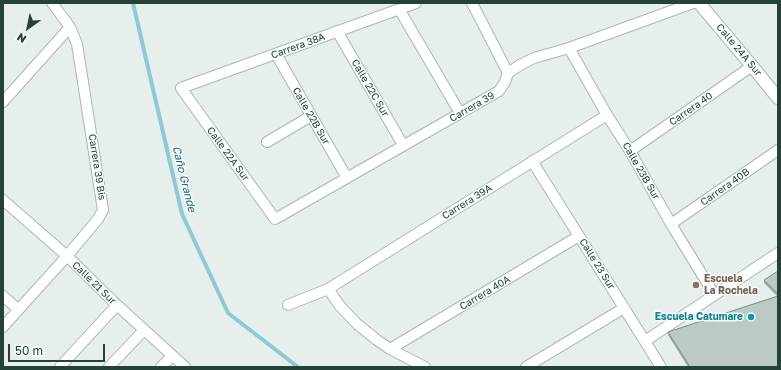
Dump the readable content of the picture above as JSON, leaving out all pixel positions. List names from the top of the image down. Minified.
{"streets":{"street":["Carrera 38A","Calle 24A Sur","Calle 22C Sur","Carrera 39","Carrera 40","Calle 22B Sur","Calle 22A Sur","Carrera 39 Bis","Calle 23B Sur","Carrera 40B","Carrera 39A","Calle 23 Sur","Calle 21 Sur","Carrera 40A"]},"crossings":[["Carrera 38A","Calle 22C Sur"],["Carrera 38A","Calle 22B Sur"],["Carrera 38A","Calle 22A Sur"],["Calle 24A Sur","Carrera 40"],["Calle 22C Sur","Carrera 39"],["Carrera 39","Calle 22B Sur"],["Carrera 39","Calle 22A Sur"],["Carrera 40","Calle 23B Sur"],["Carrera 39 Bis","Calle 21 Sur"],["Calle 23B Sur","Carrera 40B"],["Calle 23B Sur","Carrera 39A"],["Carrera 39A","Calle 23 Sur"],["Calle 23 Sur","Carrera 40A"]],"water":["Caño Grande"],"places":["Escuela La Rochela","Escuela Catumare"],"scale_bar":"50 m","north":"bottom left"}
